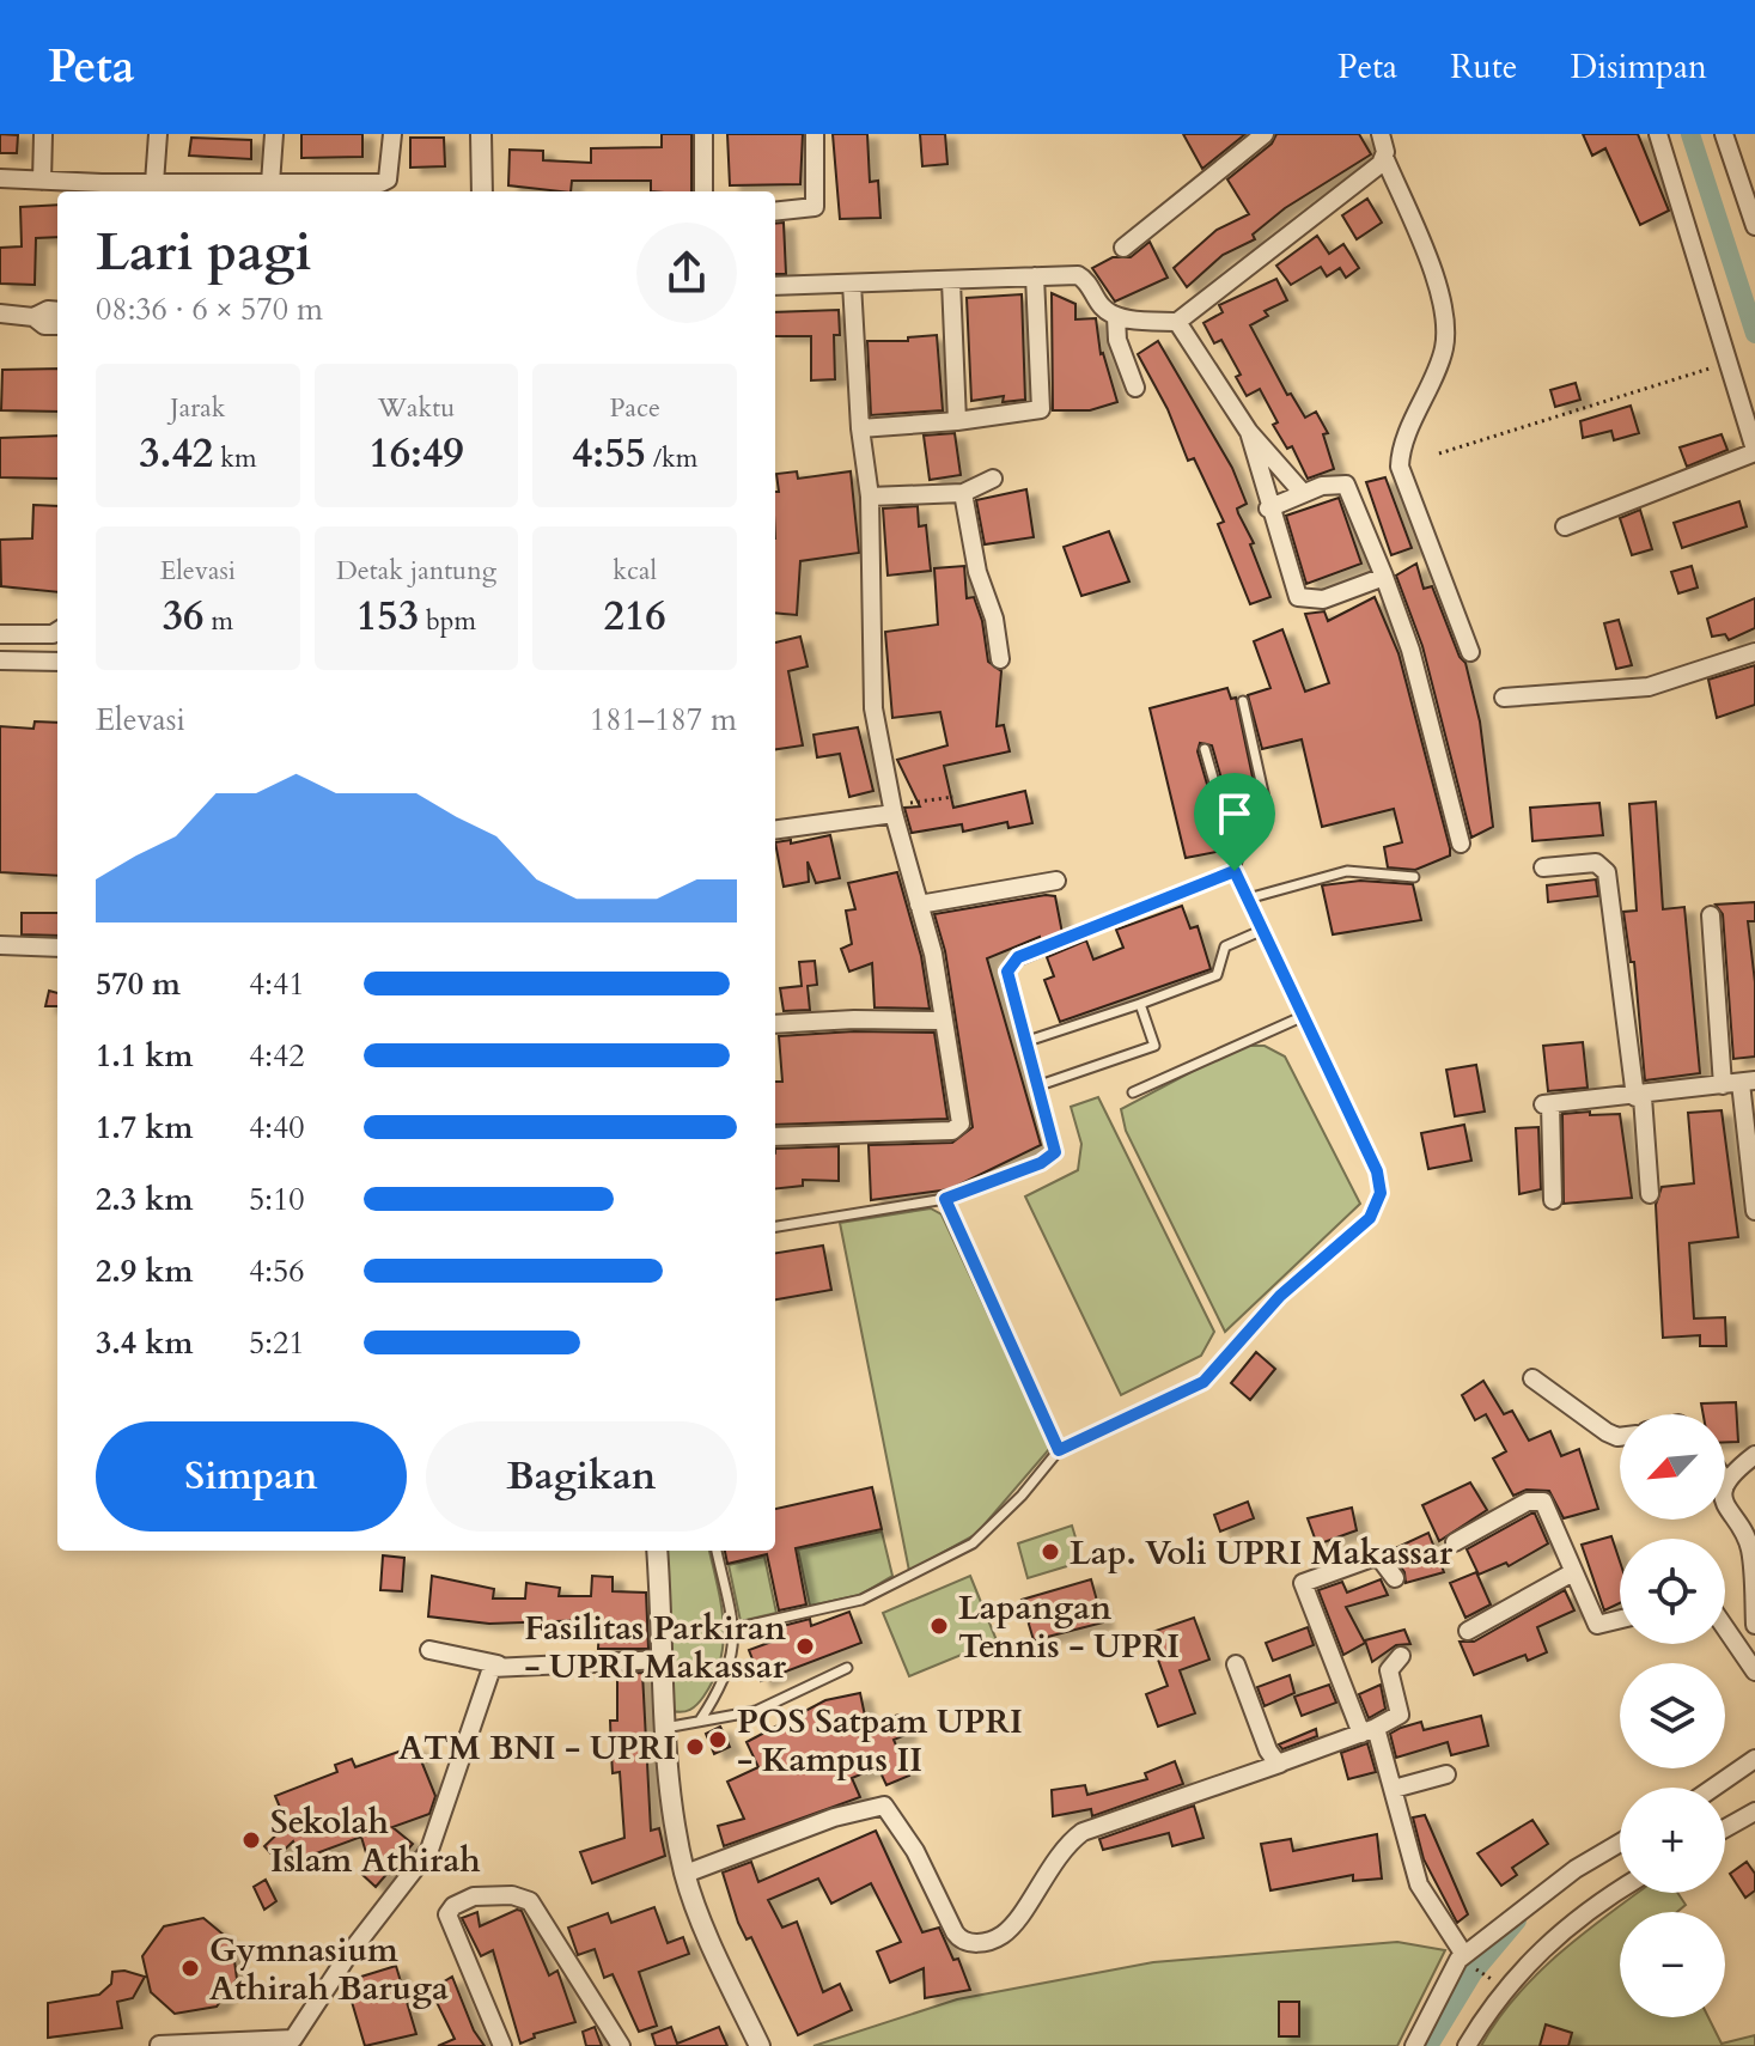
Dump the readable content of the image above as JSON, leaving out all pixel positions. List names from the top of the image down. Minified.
{"places":["Lap. Voli UPRI Makassar","Lapangan Tennis - UPRI","Fasilitas Parkiran - UPRI Makassar","POS Satpam UPRI - Kampus II","ATM BNI - UPRI","Sekolah Islam Athirah","Gymnasium Athirah Baruga"],"north":"bottom left","page":{"header":"Peta","nav":["Peta","Rute","Disimpan"],"heading":["Lari pagi","08:36 · 6 × 570 m"],"stats":[["Jarak","3.42 km"],["Waktu","16:49"],["Pace","4:55 /km"],["Elevasi","36 m"],["Detak jantung","153 bpm"],["kcal","216"]],"chart":["Elevasi","181–187 m"],"list":[{"name":"570 m","note":"4:41"},{"name":"1.1 km","note":"4:42"},{"name":"1.7 km","note":"4:40"},{"name":"2.3 km","note":"5:10"},{"name":"2.9 km","note":"4:56"},{"name":"3.4 km","note":"5:21"}],"buttons":["Simpan","Bagikan"],"map_buttons":["+","−"]}}
